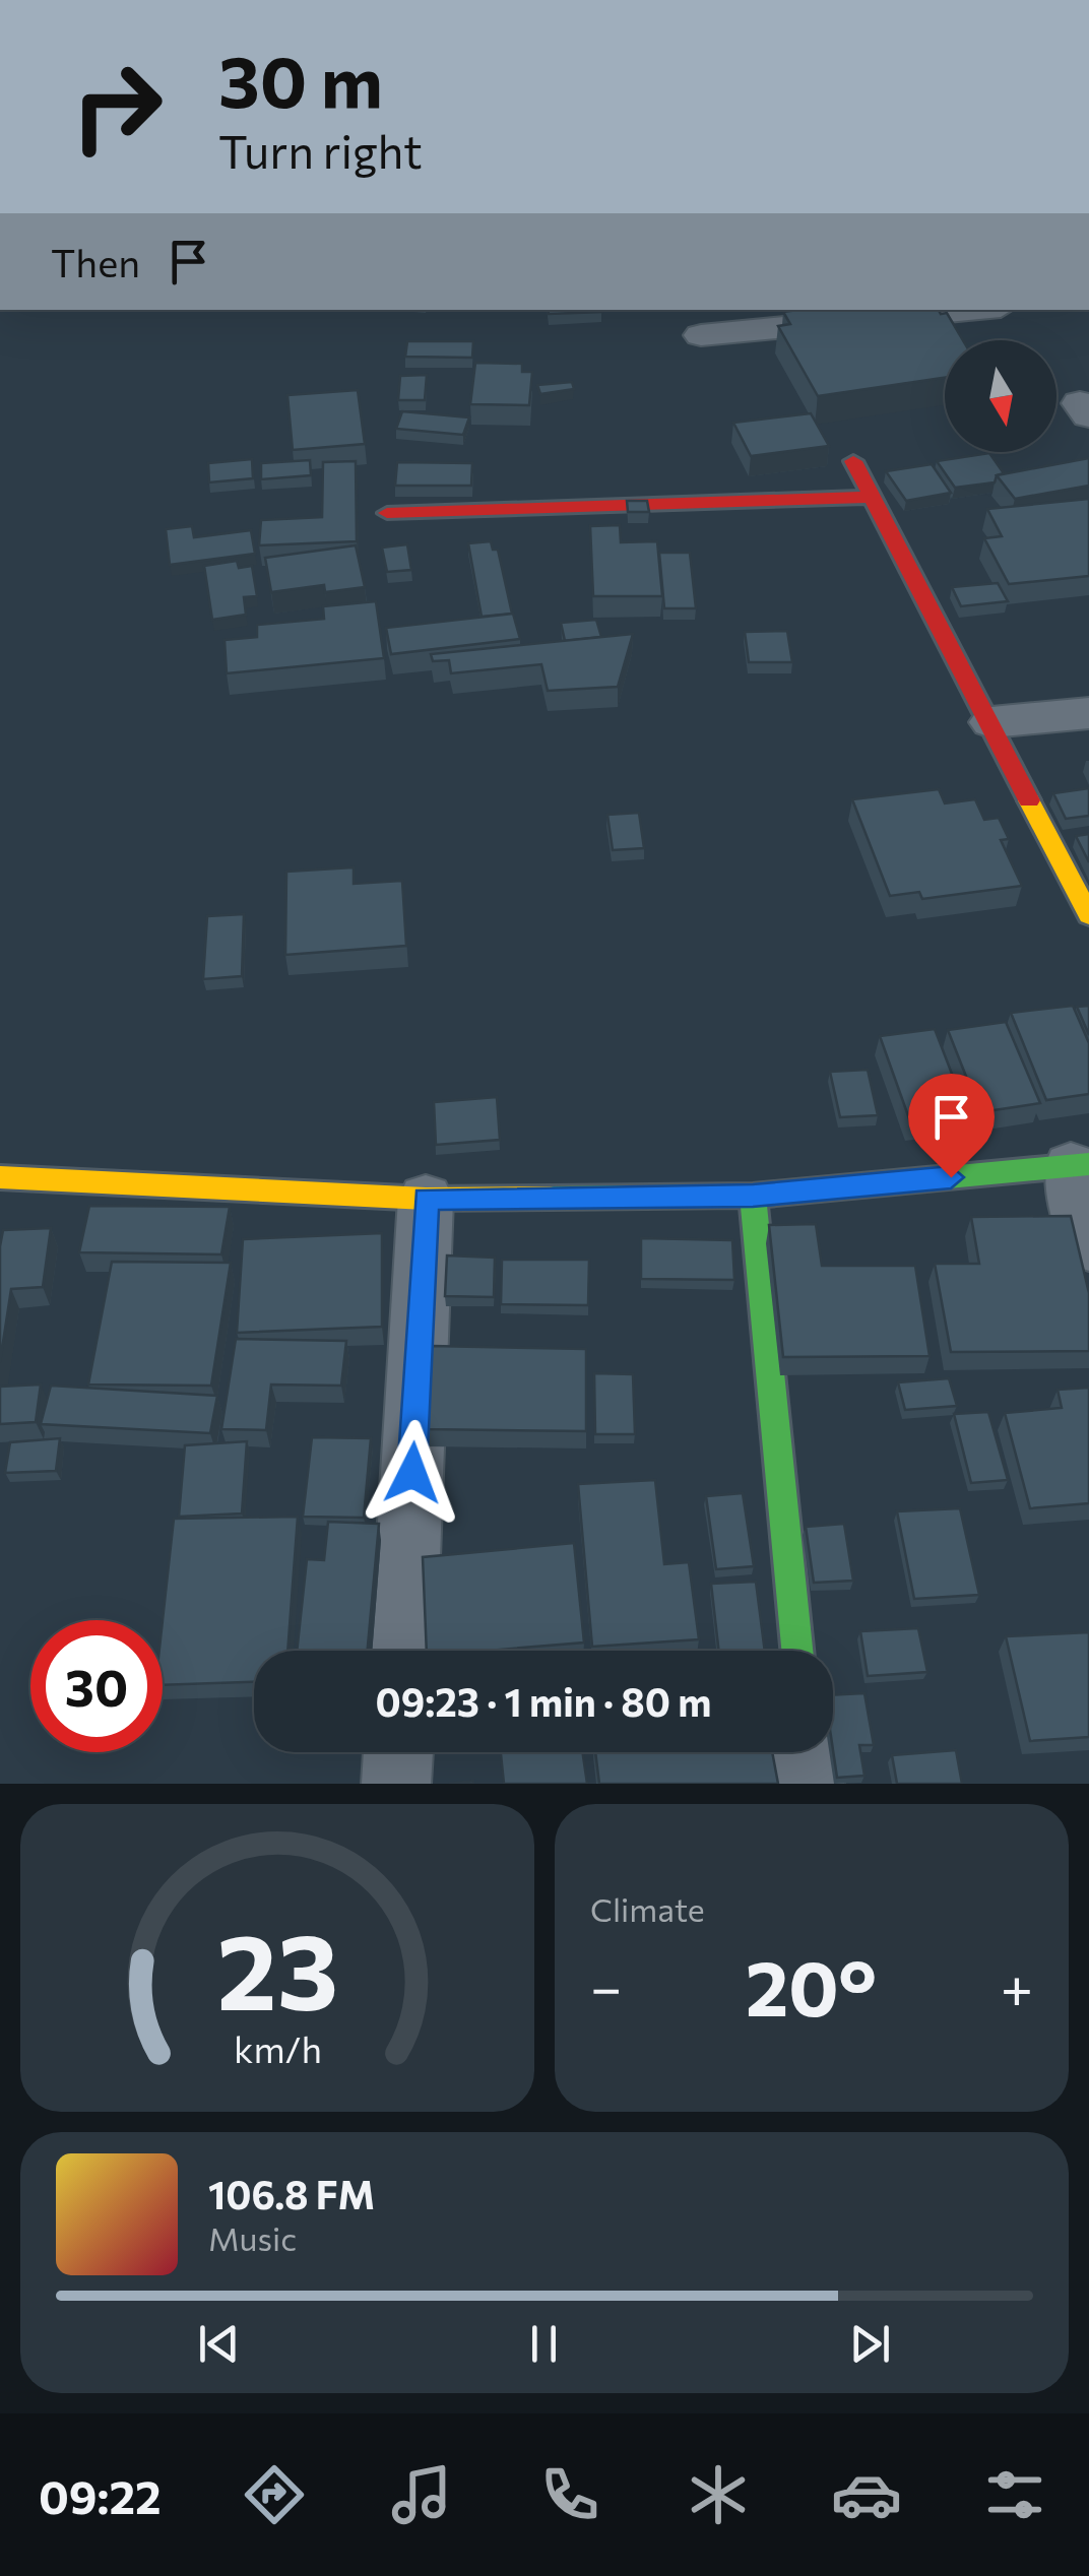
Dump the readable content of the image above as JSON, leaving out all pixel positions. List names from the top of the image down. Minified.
{"north":"bottom","page":{"turn":["30 m","Turn right"],"then":"Then","limit":"30","trip":"09:23 · 1 min · 80 m","tile":"Climate","heat":["−","20°","+"],"song":["106.8 FM","Music"],"tabs":"09:22","gauge":["23","km/h"]}}
